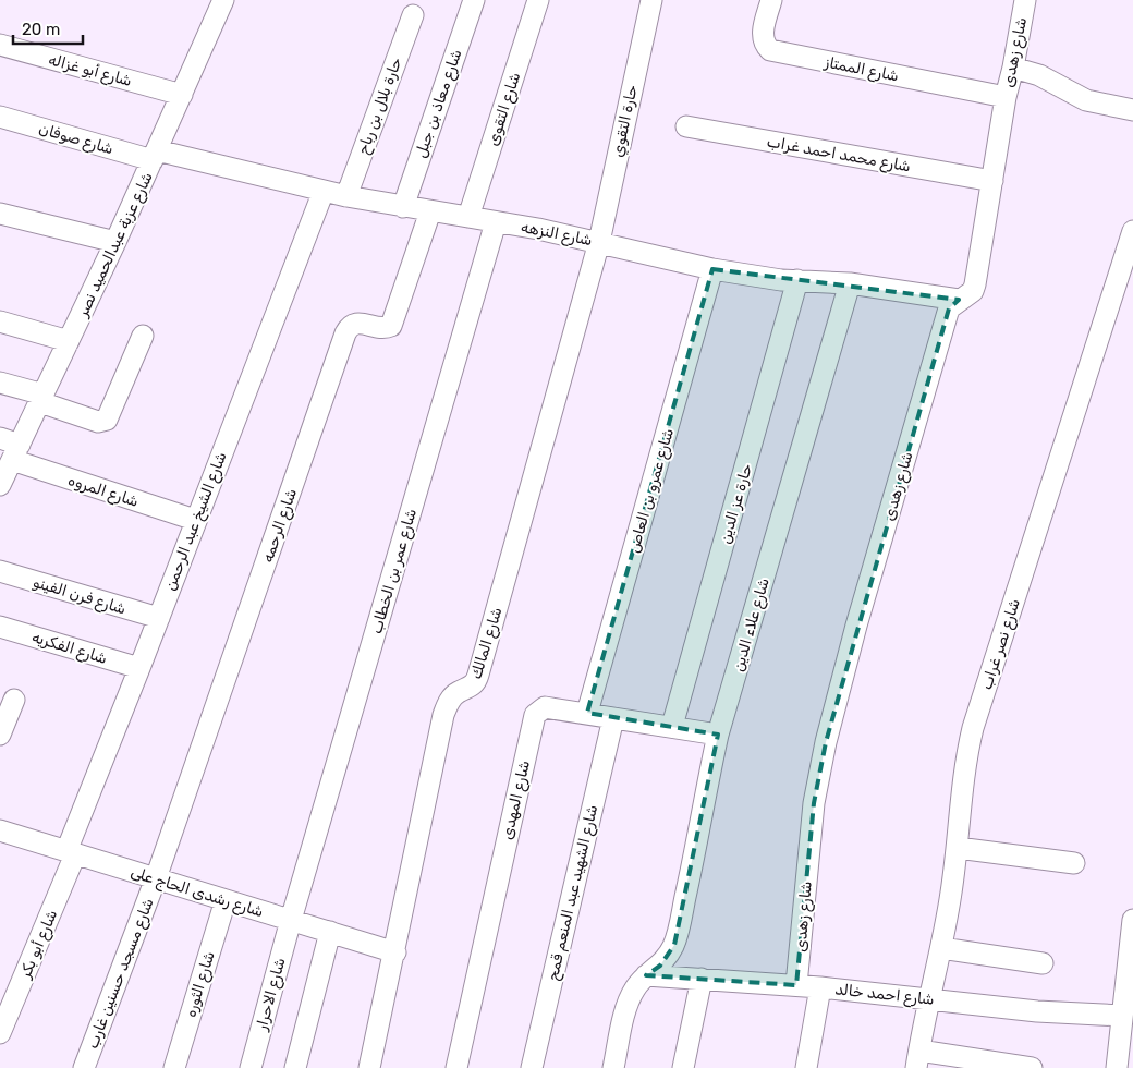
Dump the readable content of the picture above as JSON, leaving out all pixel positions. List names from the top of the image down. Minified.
{"streets":{"street":["شارع زهدى","شارع الممتاز","شارع أبو غزاله","شارع معاذ بن جبل","حارة بلال بن رباح","شارع التقوى","حارة التقوي","شارع صوفان","شارع محمد احمد غراب","شارع النزهه","شارع عزبة عبدالحميد نصر","شارع المروه","شارع عمرو بن العاص","حارة عز الدين","شارع الشيخ عبد الرحمن","شارع الرحمه","شارع عمر بن الخطاب","شارع فرن الفينو","شارع علاء الدين","شارع المالك","شارع نصر غراب","شارع الفكريه","شارع المهدى","شارع رشدى الحاج على","شارع الشهيد عبد المنعم قمح","شارع أبو بكر","شارع مسجد حسنين غارب","شارع الثوره","شارع الاحرار","شارع احمد خالد"]},"crossings":[["شارع زهدى","شارع الممتاز"],["شارع زهدى","شارع محمد احمد غراب"],["شارع زهدى","شارع النزهه"],["شارع زهدى","شارع احمد خالد"],["شارع أبو غزاله","شارع عزبة عبدالحميد نصر"],["شارع معاذ بن جبل","شارع النزهه"],["حارة بلال بن رباح","شارع النزهه"],["شارع التقوى","شارع النزهه"],["حارة التقوي","شارع النزهه"],["حارة التقوي","شارع المالك"],["شارع صوفان","شارع النزهه"],["شارع صوفان","شارع عزبة عبدالحميد نصر"],["شارع النزهه","شارع عزبة عبدالحميد نصر"],["شارع النزهه","شارع عمرو بن العاص"],["شارع النزهه","حارة عز الدين"],["شارع النزهه","شارع الشيخ عبد الرحمن"],["شارع النزهه","شارع الرحمه"],["شارع النزهه","شارع عمر بن الخطاب"],["شارع النزهه","شارع علاء الدين"],["شارع النزهه","شارع المالك"],["شارع عزبة عبدالحميد نصر","شارع المروه"],["شارع المروه","شارع الشيخ عبد الرحمن"],["شارع عمرو بن العاص","شارع المهدى"],["حارة عز الدين","شارع المهدى"],["شارع الشيخ عبد الرحمن","شارع فرن الفينو"],["شارع الشيخ عبد الرحمن","شارع الفكريه"],["شارع الشيخ عبد الرحمن","شارع رشدى الحاج على"],["شارع الشيخ عبد الرحمن","شارع أبو بكر"],["شارع الرحمه","شارع رشدى الحاج على"],["شارع الرحمه","شارع مسجد حسنين غارب"],["شارع عمر بن الخطاب","شارع رشدى الحاج على"],["شارع عمر بن الخطاب","شارع الاحرار"],["شارع علاء الدين","شارع المهدى"],["شارع علاء الدين","شارع احمد خالد"],["شارع المالك","شارع رشدى الحاج على"],["شارع نصر غراب","شارع احمد خالد"],["شارع المهدى","شارع الشهيد عبد المنعم قمح"],["شارع رشدى الحاج على","شارع أبو بكر"],["شارع رشدى الحاج على","شارع مسجد حسنين غارب"],["شارع رشدى الحاج على","شارع الثوره"],["شارع رشدى الحاج على","شارع الاحرار"]],"scale_bar":"20 m"}
